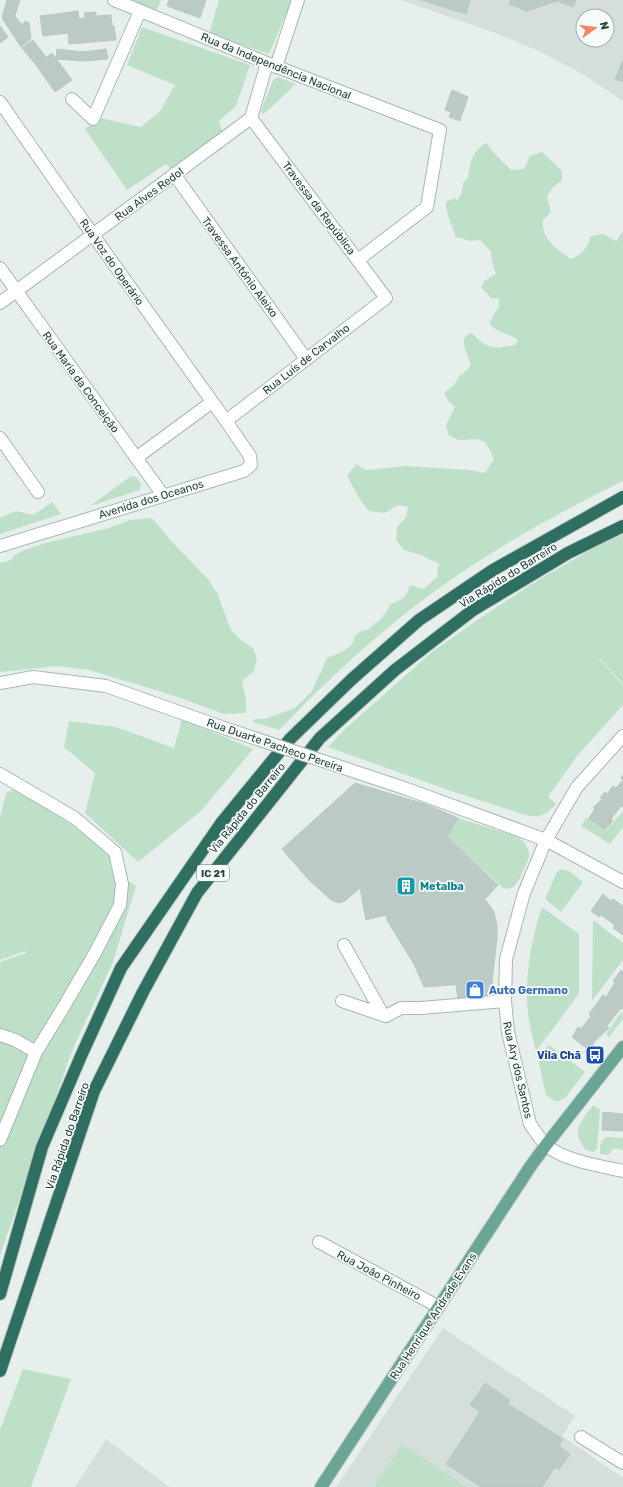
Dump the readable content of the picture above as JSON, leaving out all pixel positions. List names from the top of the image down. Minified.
{"streets":{"highway":["Via Rápida do Barreiro","IC 21"],"main road":["Rua Henrique Andrade Evans"],"street":["Rua da Independência Nacional","Rua Alves Redol","Travessa da República","Rua Voz do Operário","Travessa António Aleixo","Rua Luís de Carvalho","Rua Maria da Conceição","Avenida dos Oceanos","Rua Duarte Pacheco Pereira","Rua Ary dos Santos","Rua João Pinheiro"]},"crossings":[["Rua da Independência Nacional","Travessa da República"],["Rua Alves Redol","Travessa da República"],["Rua Alves Redol","Rua Voz do Operário"],["Rua Alves Redol","Travessa António Aleixo"],["Rua Alves Redol","Rua Maria da Conceição"],["Travessa da República","Rua Luís de Carvalho"],["Rua Voz do Operário","Rua Luís de Carvalho"],["Rua Voz do Operário","Avenida dos Oceanos"],["Travessa António Aleixo","Rua Luís de Carvalho"],["Rua Luís de Carvalho","Avenida dos Oceanos"],["Rua Maria da Conceição","Avenida dos Oceanos"],["Rua Duarte Pacheco Pereira","Rua Ary dos Santos"],["Rua Ary dos Santos","Rua Henrique Andrade Evans"],["Rua João Pinheiro","Rua Henrique Andrade Evans"]],"places":{"building":["Metalba"],"shop":["Auto Germano"],"bus stop":["Vila Chã"]},"north":"right"}
